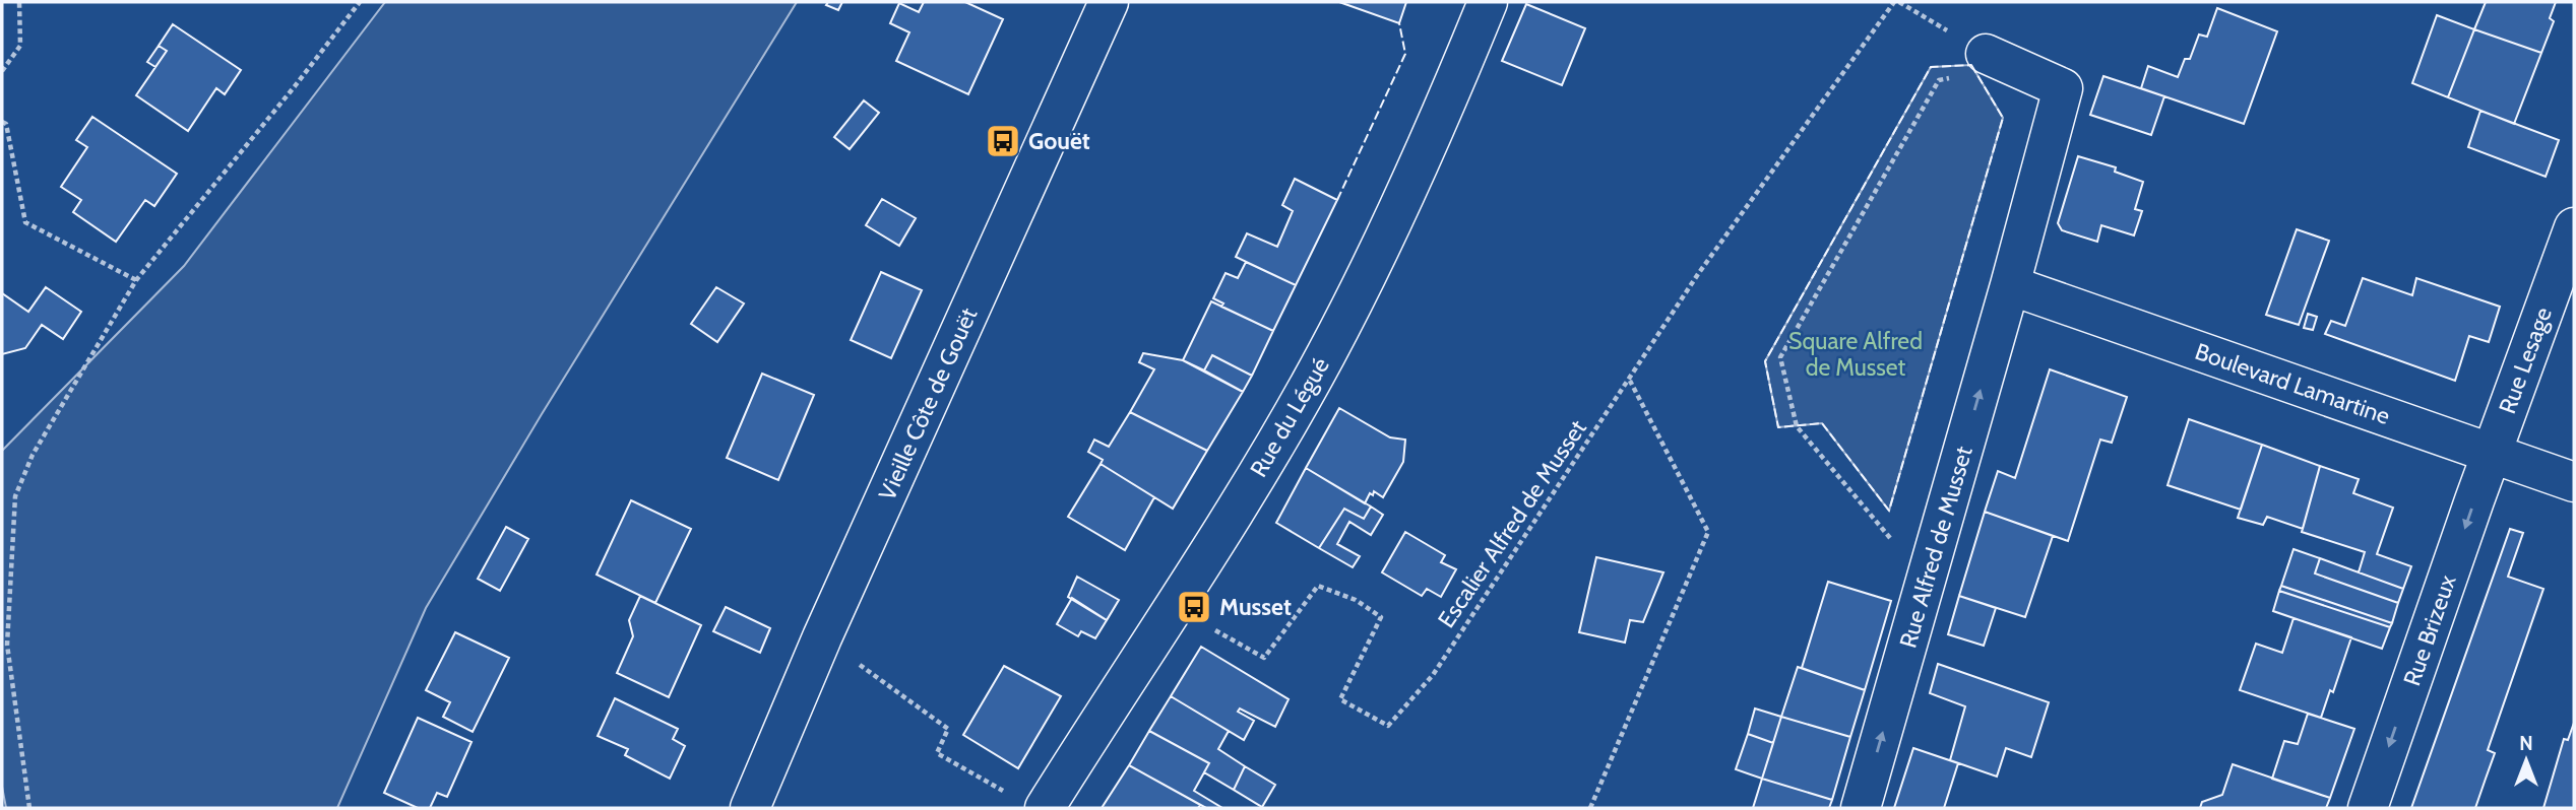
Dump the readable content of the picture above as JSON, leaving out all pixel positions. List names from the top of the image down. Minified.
{"streets":{"street":["Rue Lesage","Boulevard Lamartine","Vieille Côte de Gouët","Rue du Légué","Rue Alfred de Musset","Rue Brizeux"],"path":["Escalier Alfred de Musset"]},"crossings":[["Rue Lesage","Boulevard Lamartine"],["Rue Lesage","Rue Brizeux"],["Boulevard Lamartine","Rue Alfred de Musset"],["Boulevard Lamartine","Rue Brizeux"],["Rue du Légué","Escalier Alfred de Musset"]],"one_way":["Rue Alfred de Musset","Rue Brizeux"],"parks":["Square Alfred de Musset"],"places":{"bus stop":["Gouët","Musset"]},"north":"top"}
